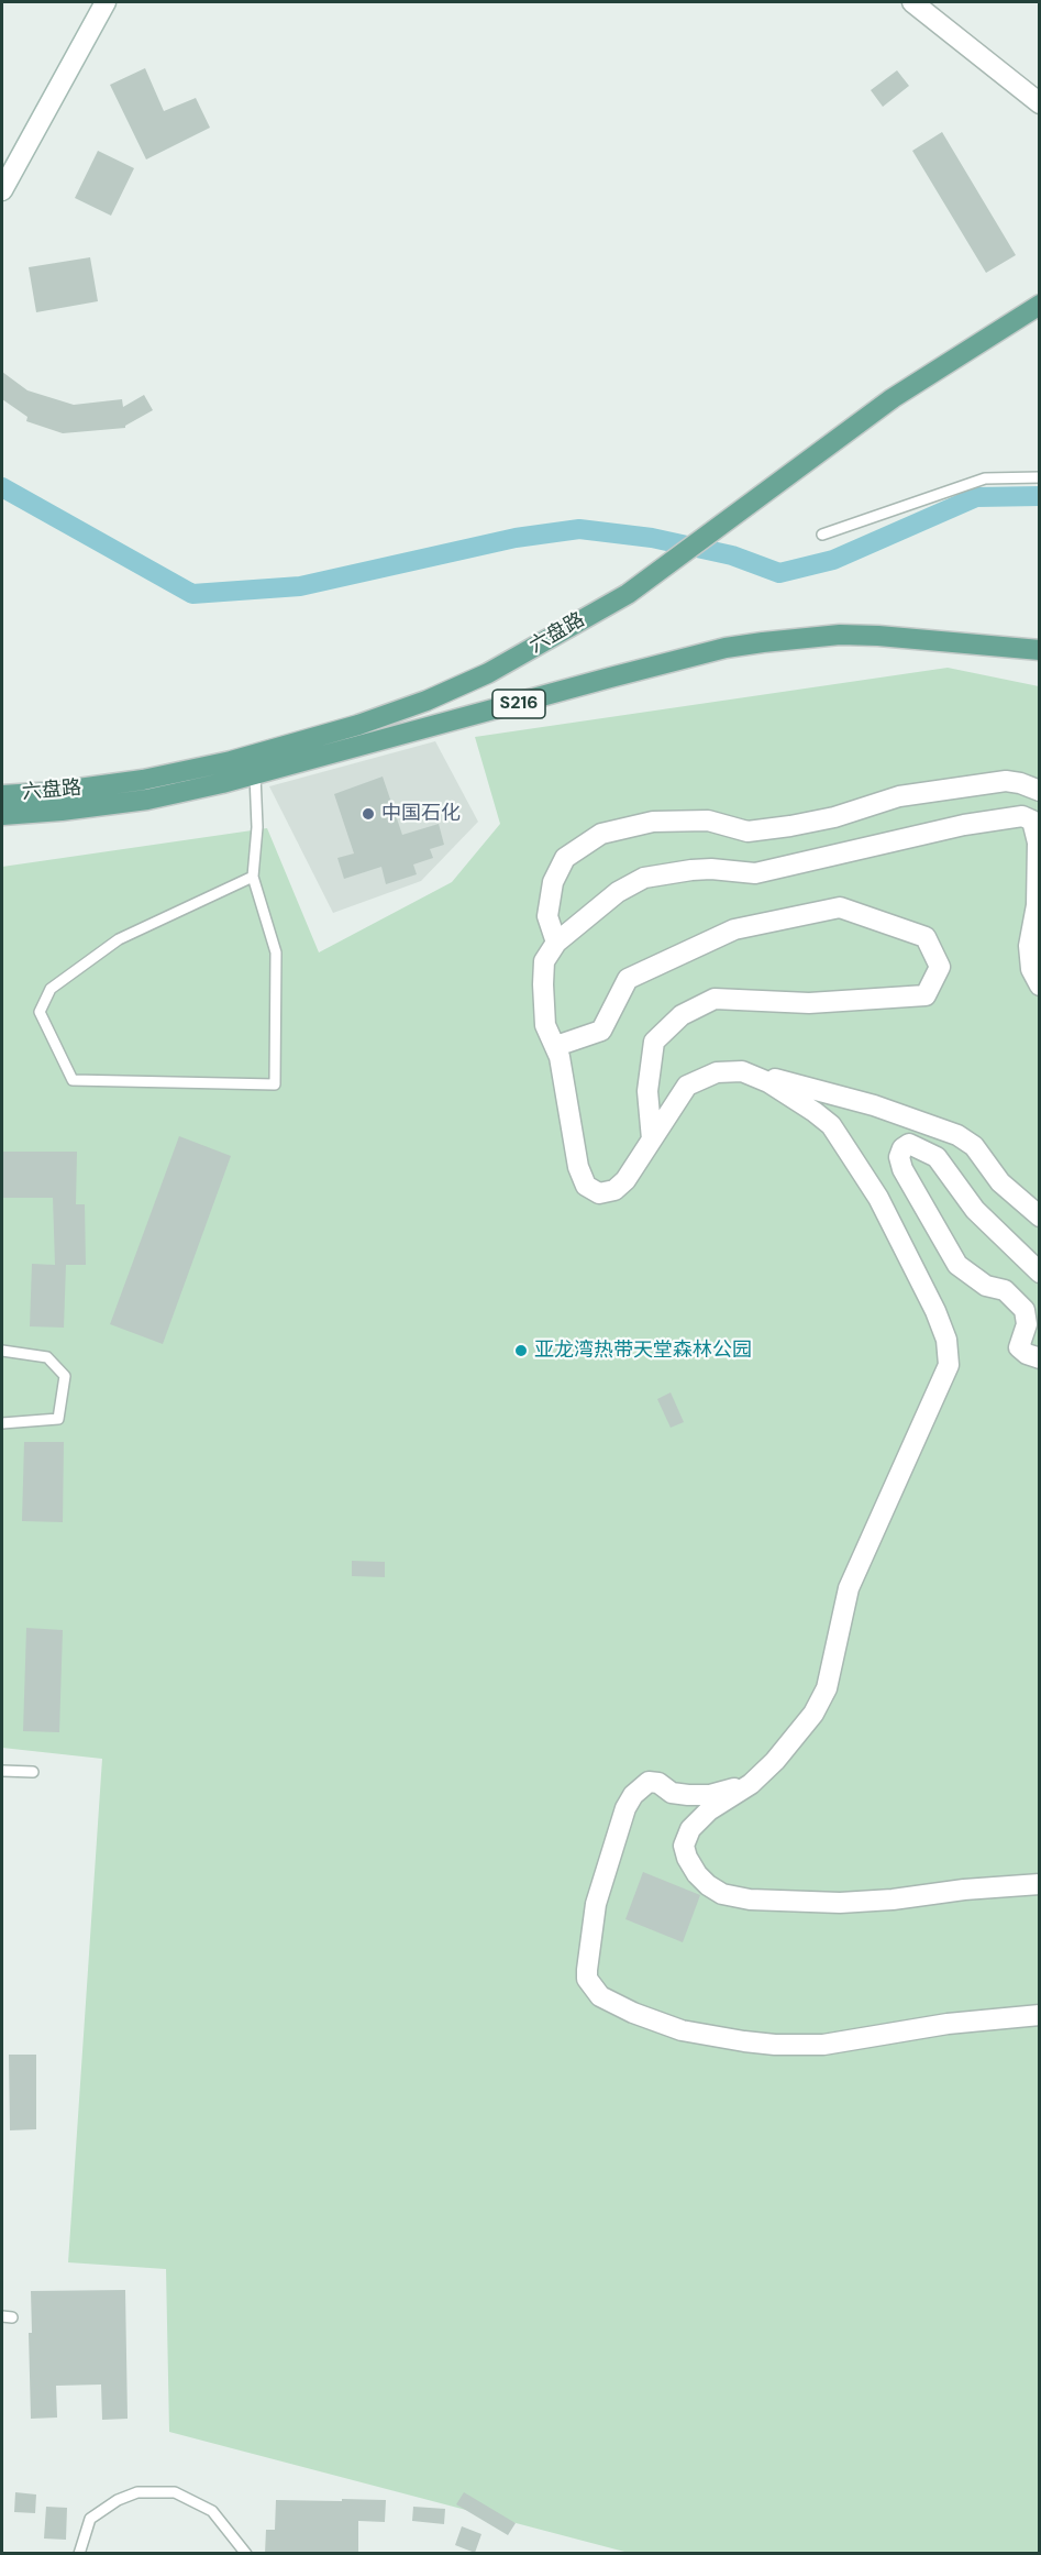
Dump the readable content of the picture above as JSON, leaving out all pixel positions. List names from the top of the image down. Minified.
{"streets":{"main road":["六盘路","S216"]},"places":["中国石化","亚龙湾热带天堂森林公园"]}
